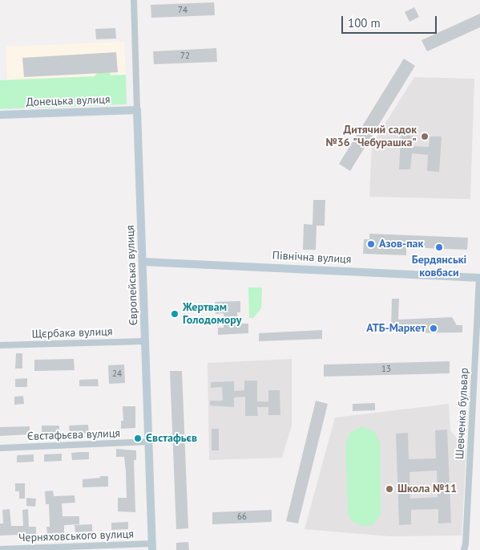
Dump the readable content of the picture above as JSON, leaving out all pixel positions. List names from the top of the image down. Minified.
{"streets":{"street":["Донецька вулиця","Північна вулиця","Європейська вулиця","Щєрбака вулиця","Шевченка бульвар","Євстафьєва вулиця","Черняховського вулиця"]},"crossings":[["Донецька вулиця","Європейська вулиця"],["Північна вулиця","Європейська вулиця"],["Північна вулиця","Шевченка бульвар"],["Європейська вулиця","Щєрбака вулиця"],["Європейська вулиця","Євстафьєва вулиця"],["Європейська вулиця","Черняховського вулиця"]],"places":["Дитячий садок №36 \"Чебурашка\"","Азов-пак","Бердянські ковбаси","Жертвам Голодомору","АТБ-Маркет","Євстафьєв","Школа №11"],"house_numbers":["74","72","13","24","66"],"scale_bar":"100 m"}
